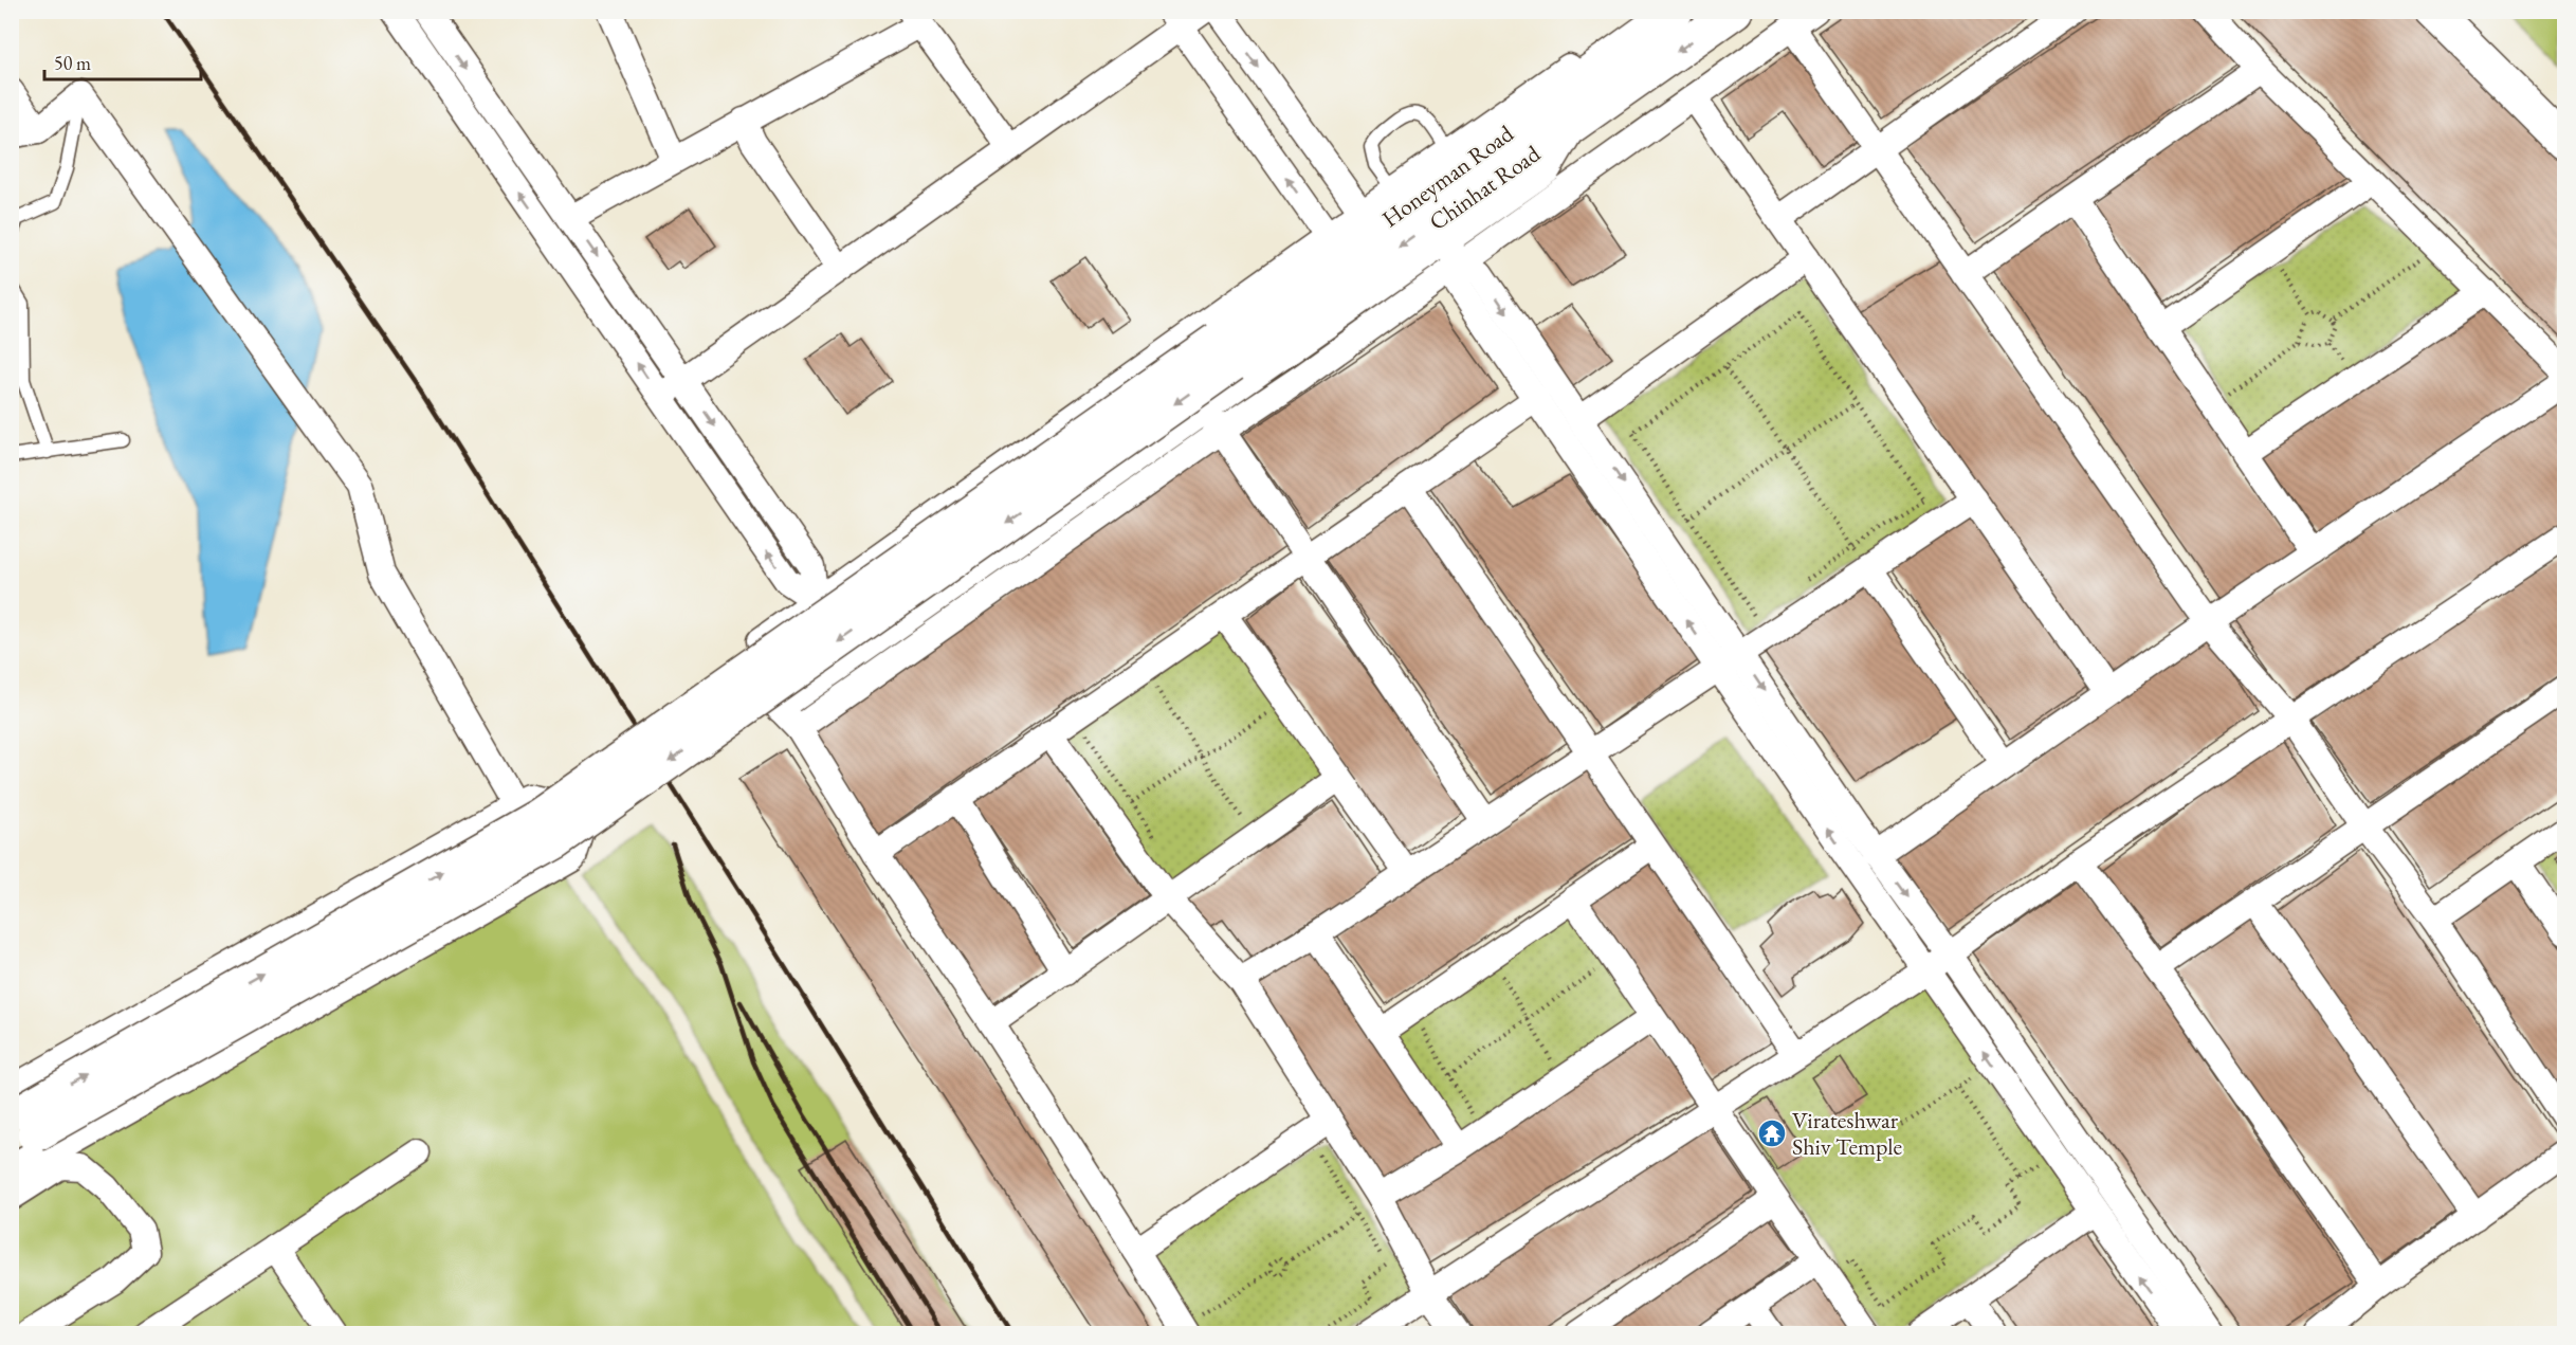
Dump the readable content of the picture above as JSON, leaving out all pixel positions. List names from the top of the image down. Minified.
{"streets":{"street":["Honeyman Road","Chinhat Road"]},"crossings":[["Honeyman Road","Chinhat Road"]],"places":{"temple":["Virateshwar Shiv Temple"]},"scale_bar":"50 m"}
